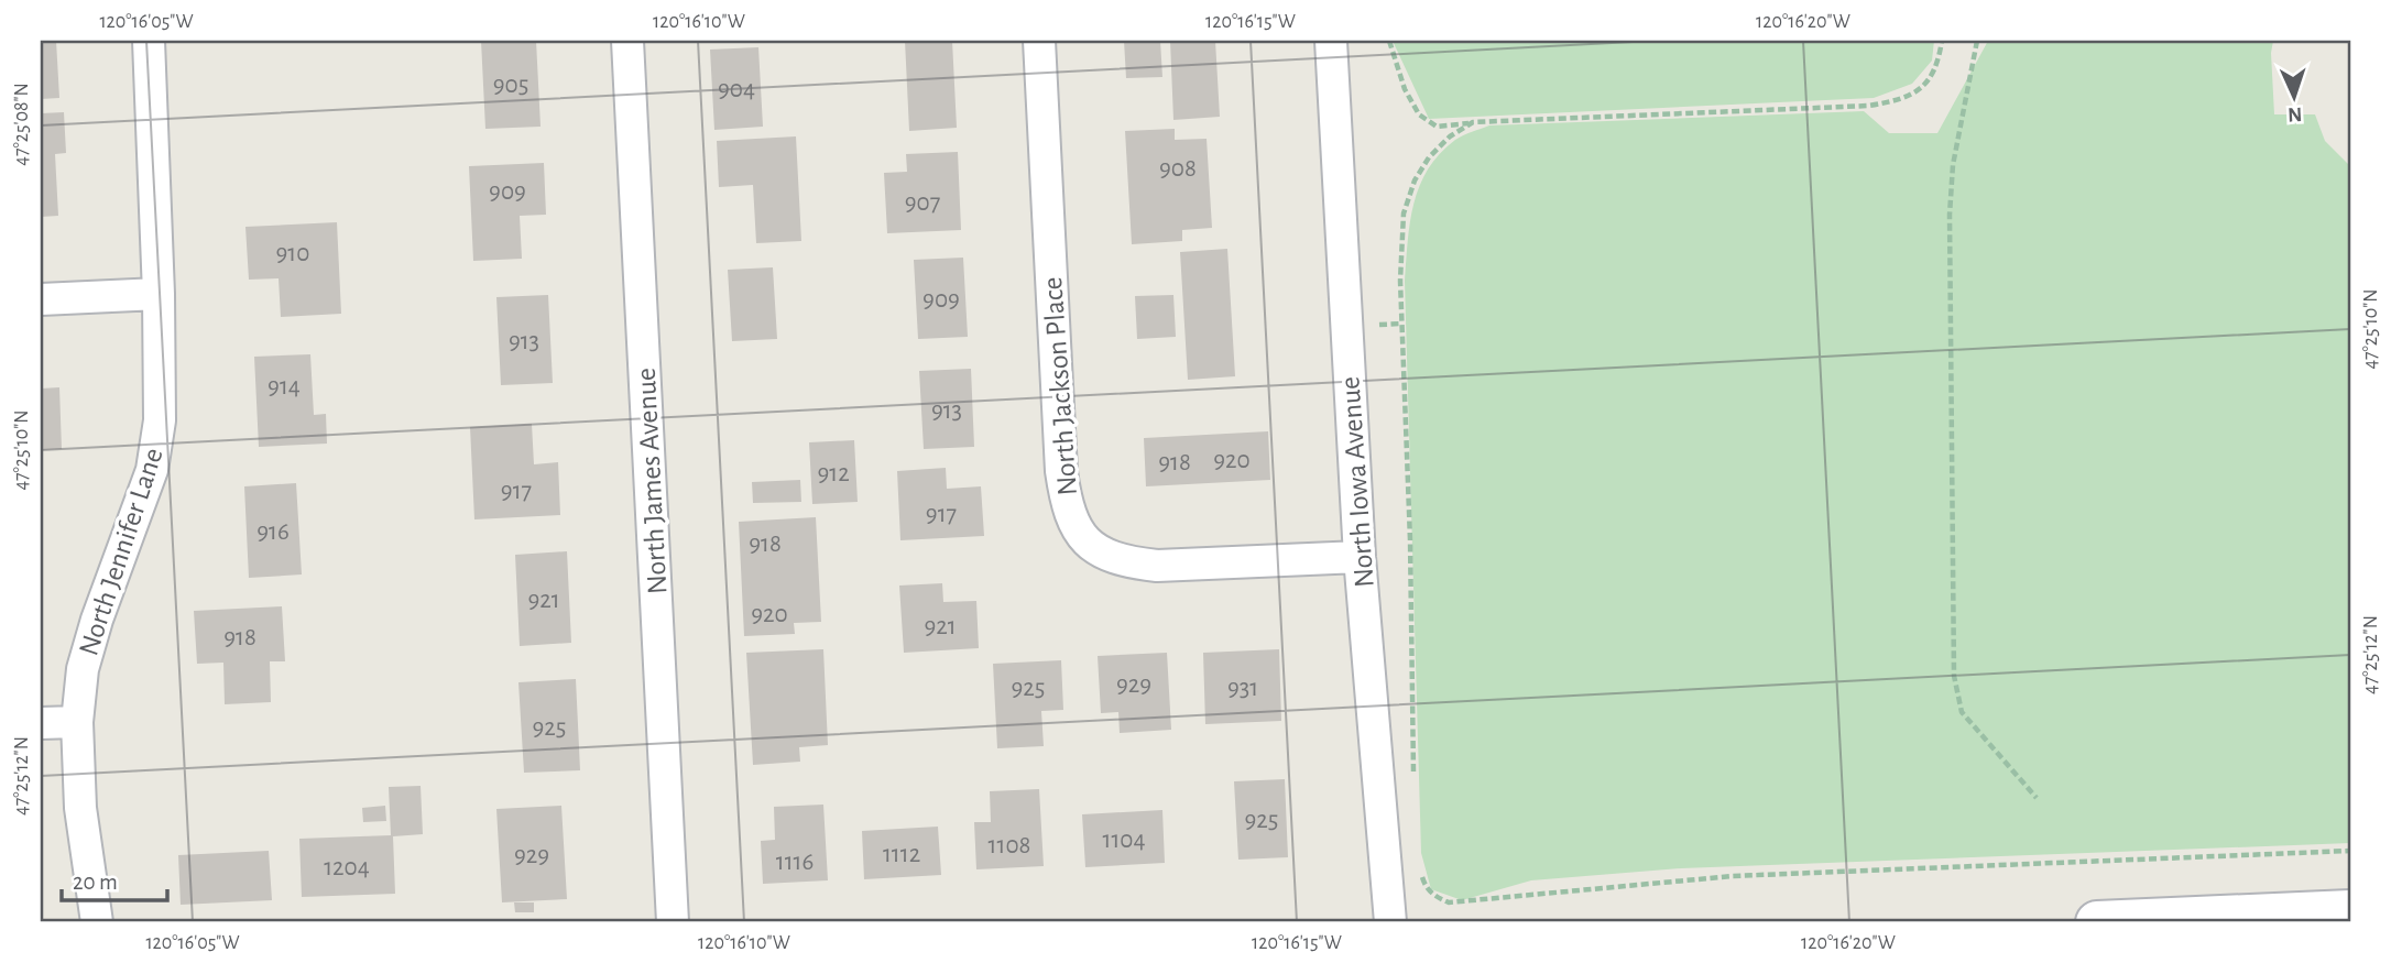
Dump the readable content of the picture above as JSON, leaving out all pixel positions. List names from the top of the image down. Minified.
{"streets":{"street":["North Jackson Place","North James Avenue","North Iowa Avenue","North Jennifer Lane"]},"crossings":[["North Jackson Place","North Iowa Avenue"]],"house_numbers":["905","904","908","909","907","910","909","913","914","913","920","918","912","917","917","916","918","921","920","921","918","929","925","931","925","925","1104","1108","1112","929","1116","1204"],"scale_bar":"20 m","north":"bottom","coordinates":["120°16'05\"W","120°16'10\"W","120°16'15\"W","120°16'20\"W","47°25'08\"N","47°25'10\"N","47°25'12\"N"]}
